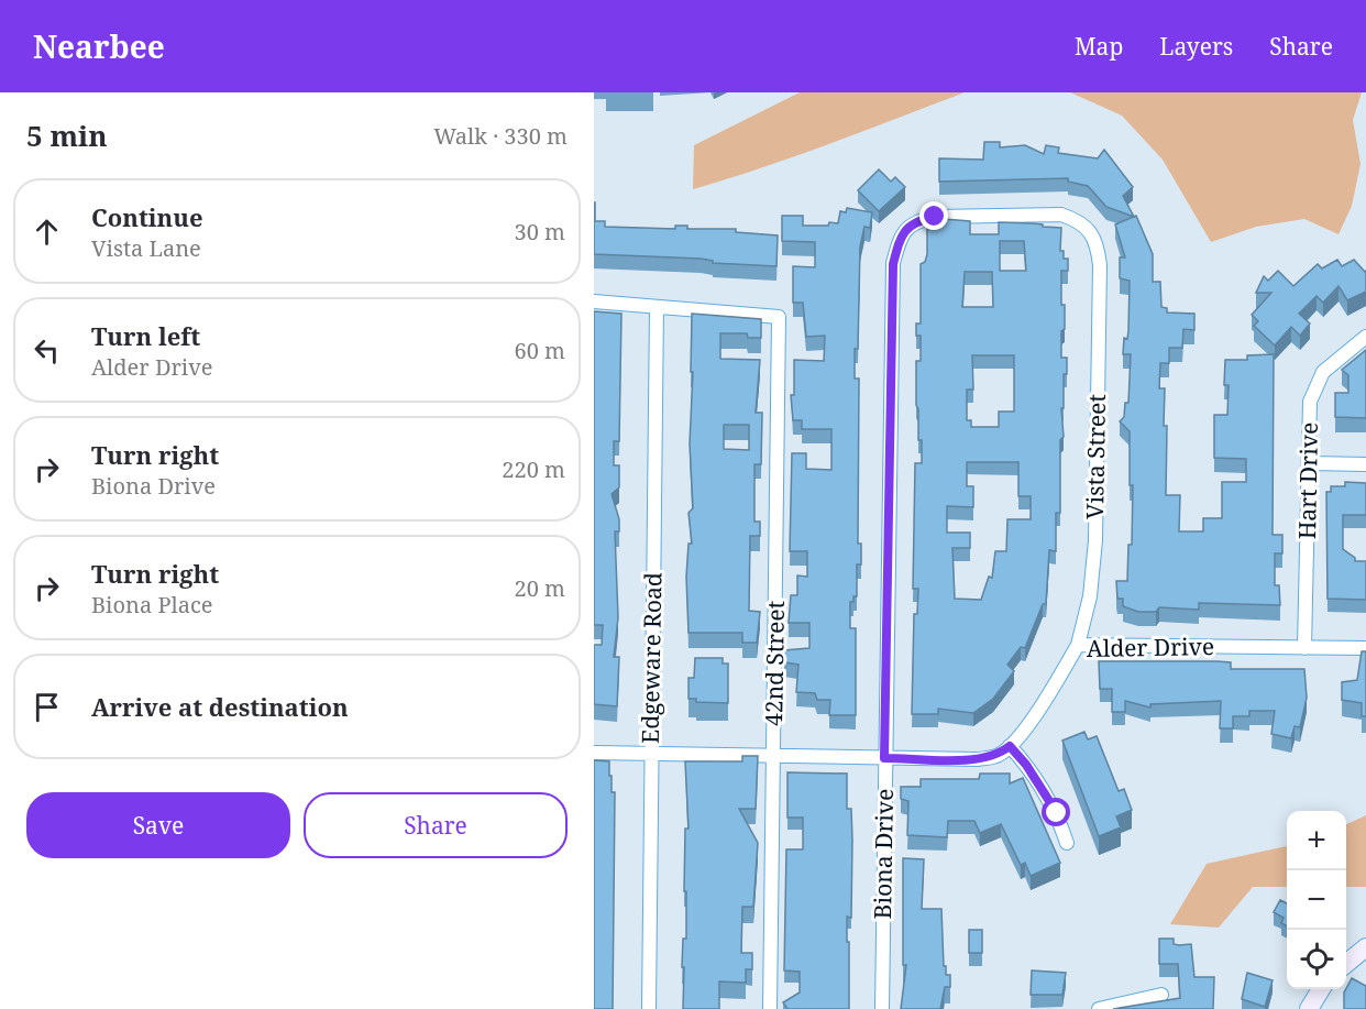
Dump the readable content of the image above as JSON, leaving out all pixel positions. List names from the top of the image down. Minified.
{"streets":{"street":["Vista Street","Hart Drive","Alder Drive","Edgeware Road","42nd Street","Biona Drive"]},"crossings":[["Vista Street","Alder Drive"],["Vista Street","Biona Drive"],["Hart Drive","Alder Drive"],["Alder Drive","Edgeware Road"],["Alder Drive","42nd Street"],["Alder Drive","Biona Drive"],["Edgeware Road","42nd Street"]],"page":{"header":"Nearbee","nav":["Map","Layers","Share"],"heading":["5 min","Walk · 330 m"],"list":[["Continue","Vista Lane","30 m"],["Turn left","Alder Drive","60 m"],["Turn right","Biona Drive","220 m"],["Turn right","Biona Place","20 m"],"Arrive at destination"],"buttons":["Save","Share"],"map_buttons":["+","−"]}}
